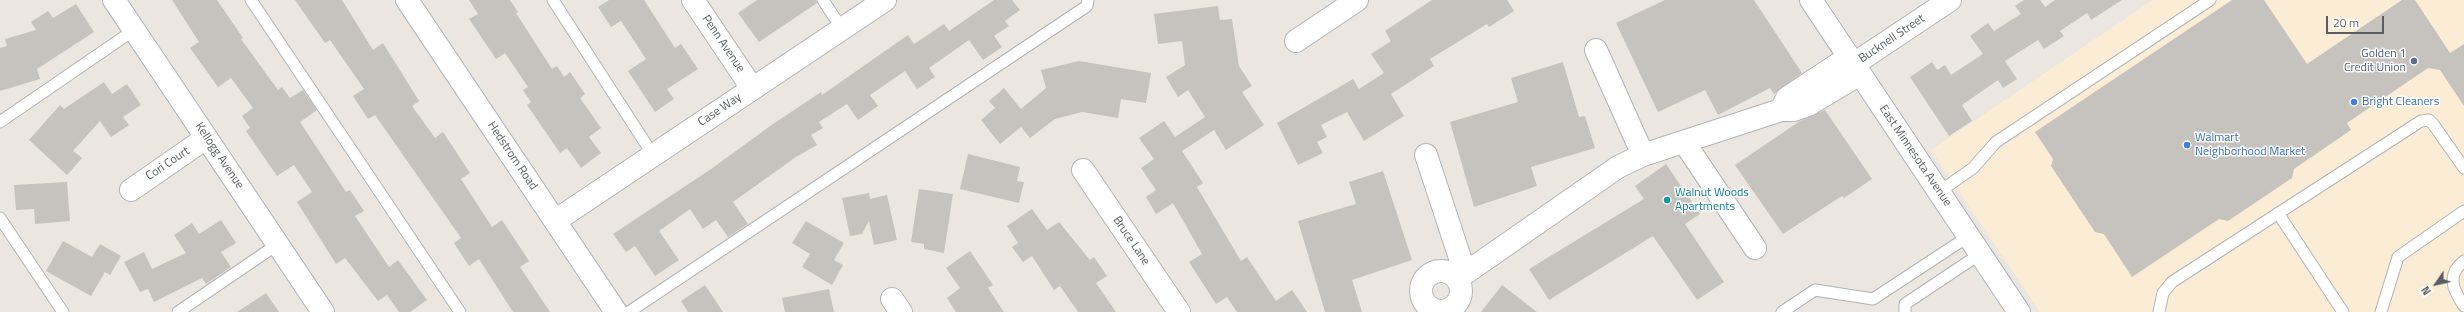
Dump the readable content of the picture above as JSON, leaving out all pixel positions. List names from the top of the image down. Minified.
{"streets":{"street":["Bucknell Street","Penn Avenue","Case Way","Kellogg Avenue","Hedstrom Road","East Minnesota Avenue","Cori Court","Bruce Lane"]},"crossings":[["Bucknell Street","East Minnesota Avenue"],["Penn Avenue","Case Way"],["Case Way","Hedstrom Road"],["Kellogg Avenue","Cori Court"]],"places":["Golden 1 Credit Union","Bright Cleaners","Walmart Neighborhood Market","Walnut Woods Apartments"],"scale_bar":"20 m","north":"bottom left"}
